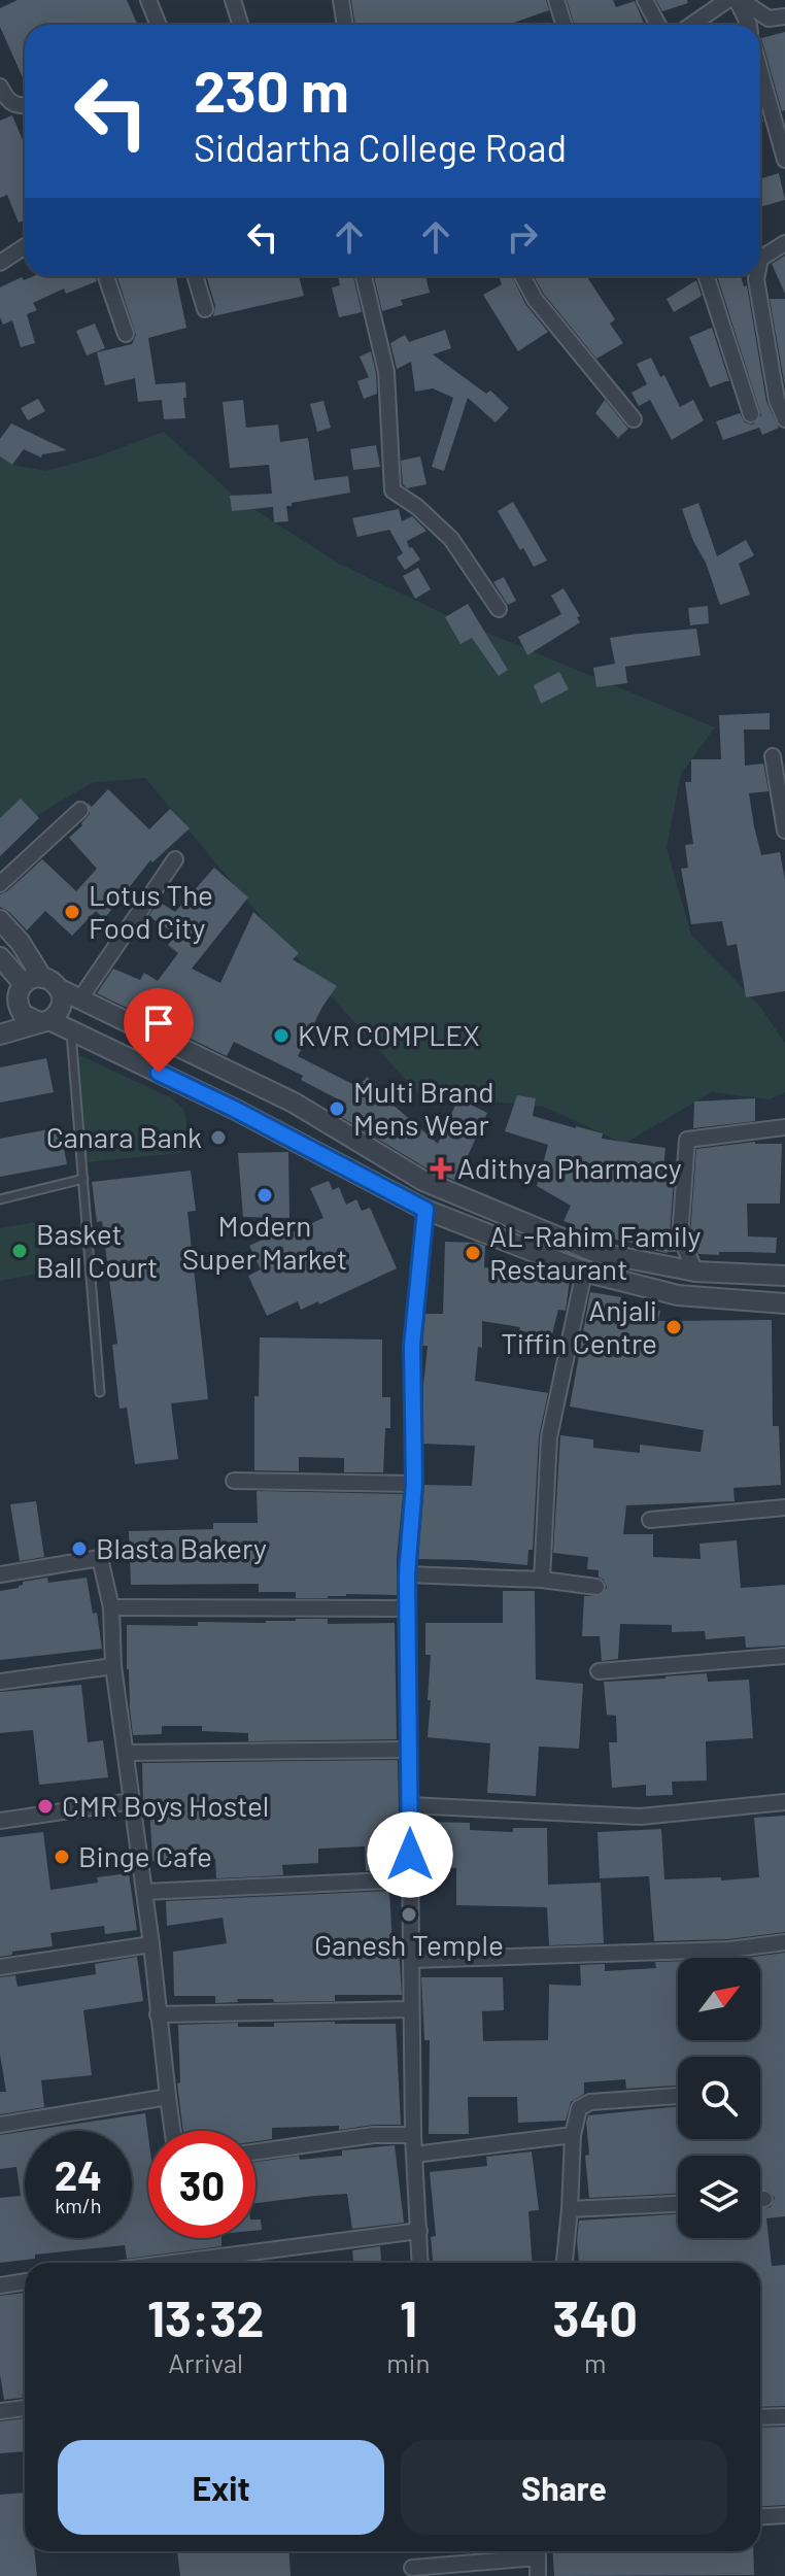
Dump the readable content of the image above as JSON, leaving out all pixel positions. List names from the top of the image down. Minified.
{"places":{"other":["Lotus The Food City","KVR COMPLEX","Multi Brand Mens Wear","Canara Bank","Modern Super Market","Basket Ball Court","AL-Rahim Family Restaurant","Anjali Tiffin Centre","Blasta Bakery","CMR Boys Hostel","Binge Cafe","Ganesh Temple"],"health":["Adithya Pharmacy"]},"north":"top right","page":{"turn":["230 m","Siddartha College Road"],"speed":"24 km/h","limit":"30","eta":["13:32","Arrival","1","min","340","m"],"buttons":["Exit","Share"]}}
